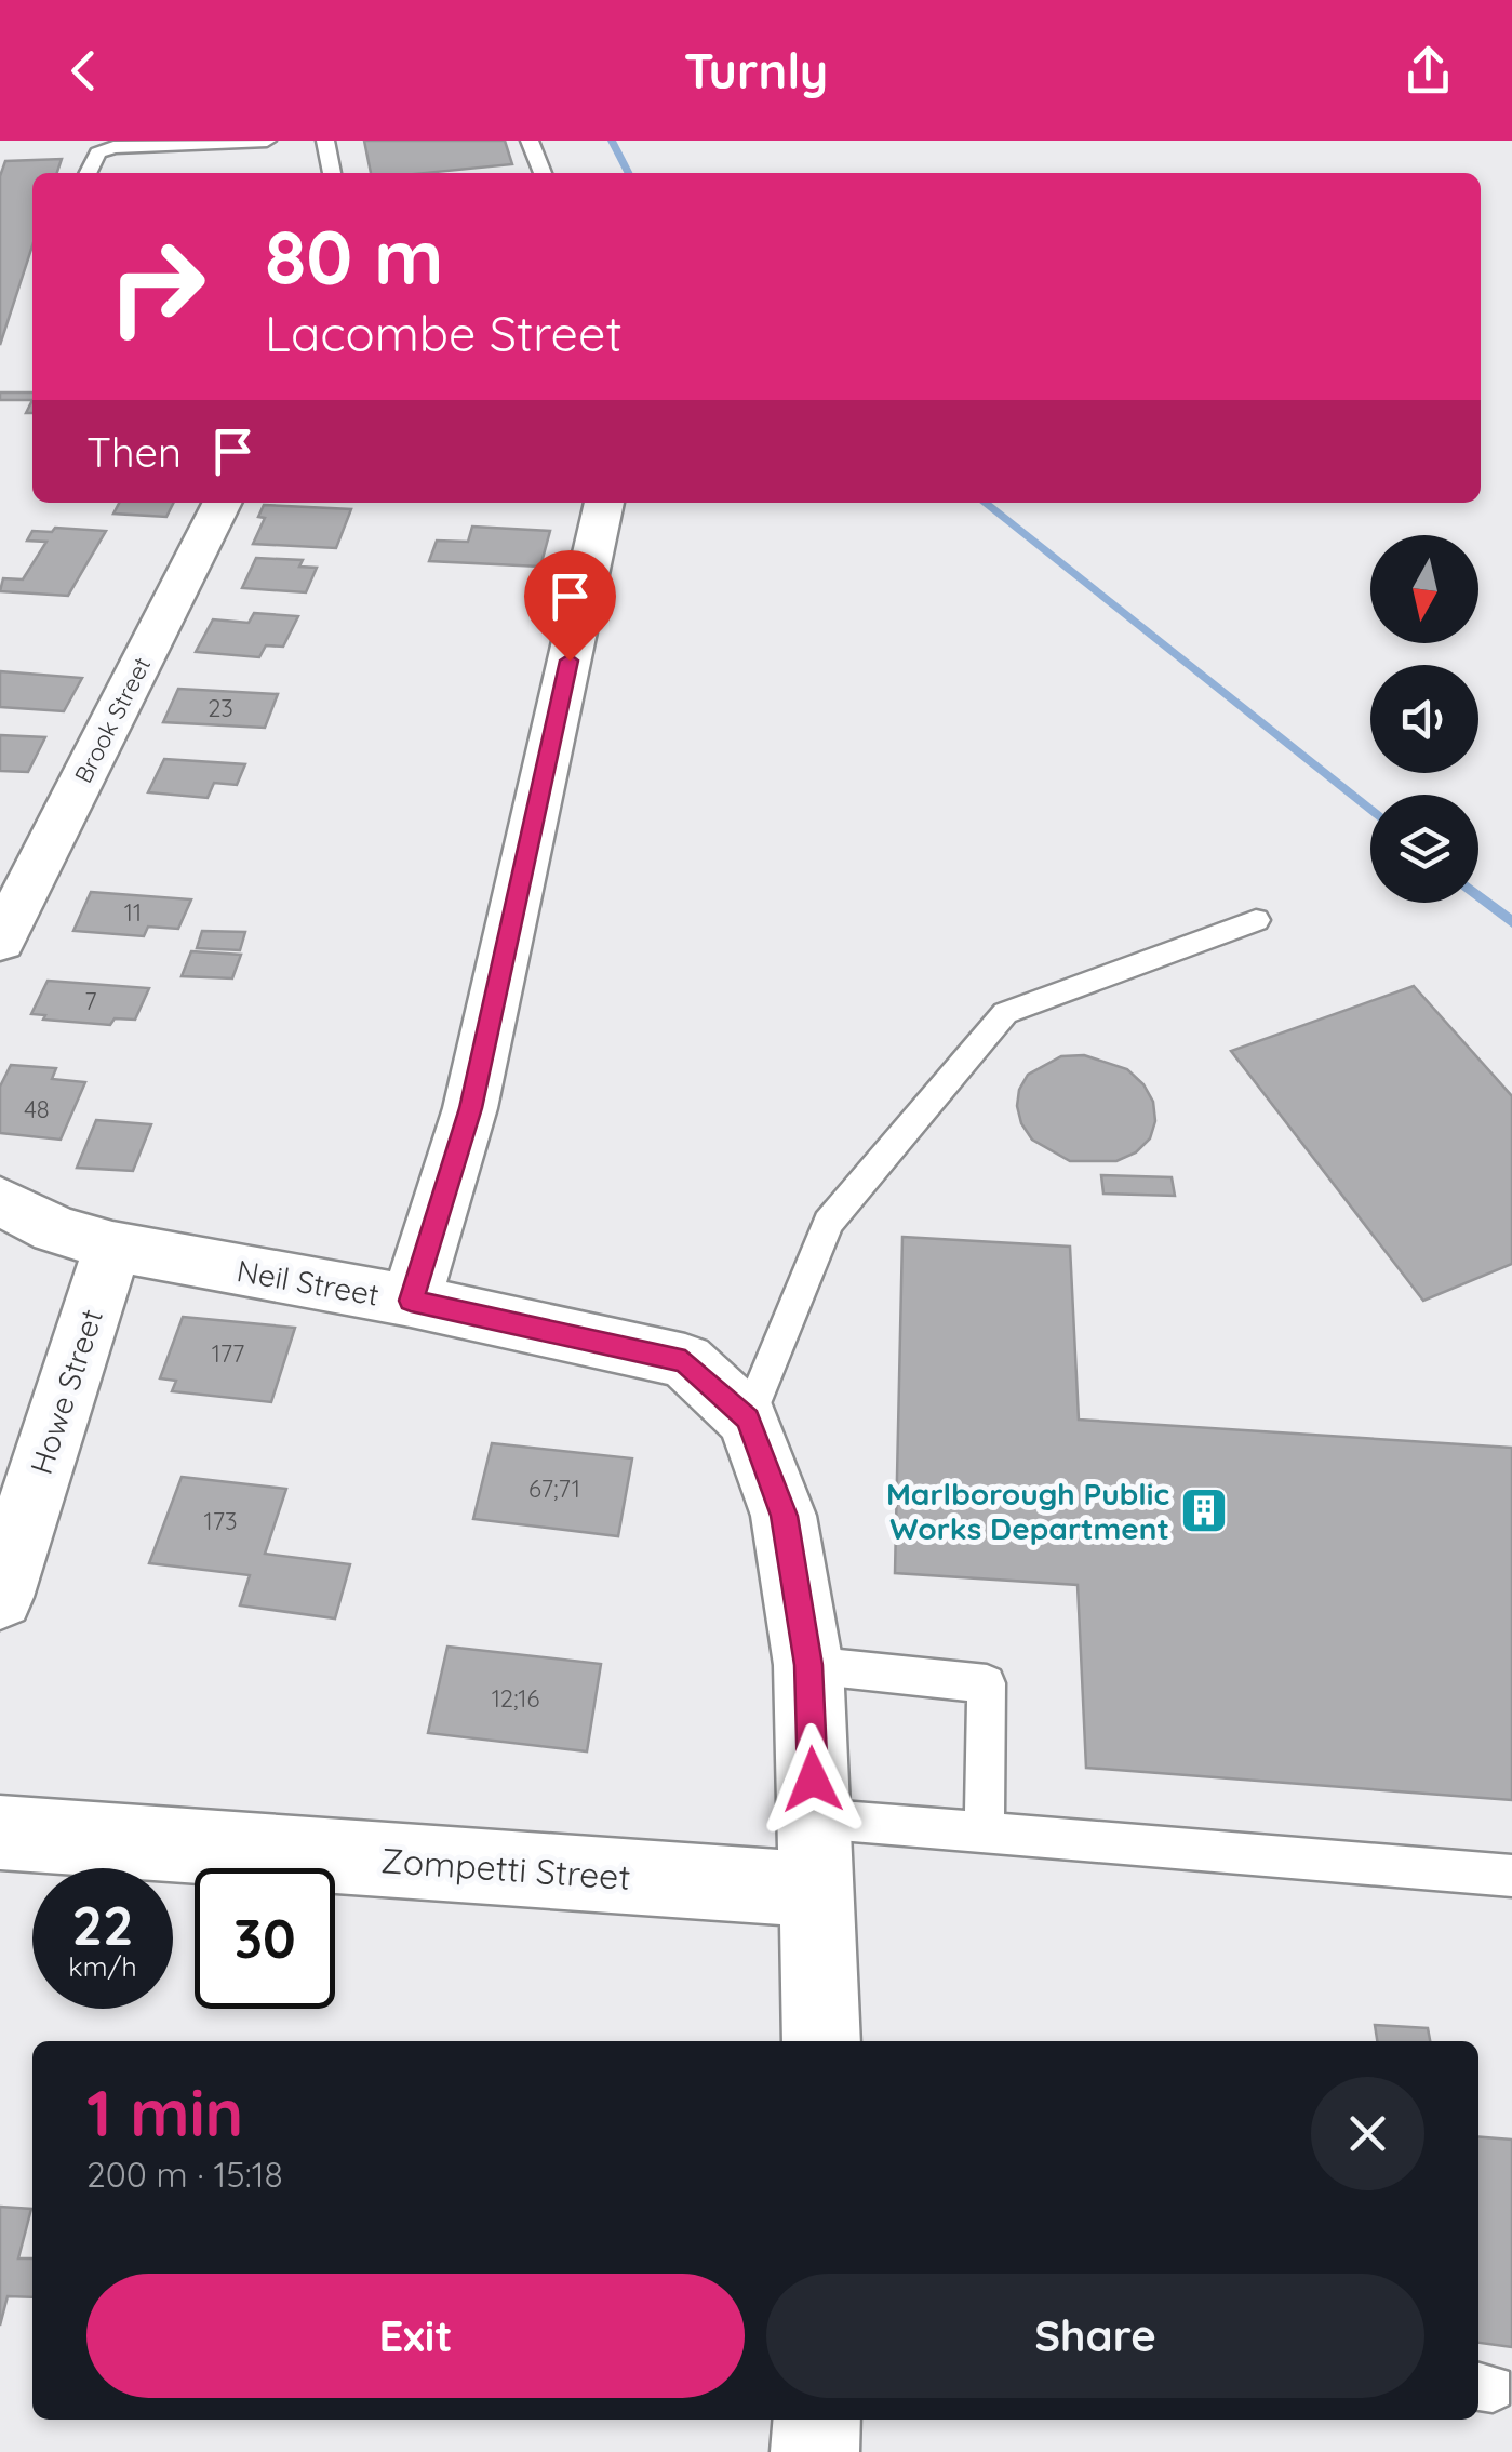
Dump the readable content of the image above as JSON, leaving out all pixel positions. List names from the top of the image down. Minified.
{"streets":{"street":["Brook Street","Neil Street","Howe Street","Zompetti Street"]},"crossings":[["Neil Street","Howe Street"],["Neil Street","Zompetti Street"]],"places":{"building":["Marlborough Public Works Department"]},"house_numbers":["23","11","7","48","177","67;71","173","12;16"],"north":"bottom","page":{"header":"Turnly","turn":["80 m","Lacombe Street"],"then":"Then","speed":"22 km/h","limit":"30","heading":["1 min","200 m · 15:18"],"buttons":["Exit","Share"]}}
